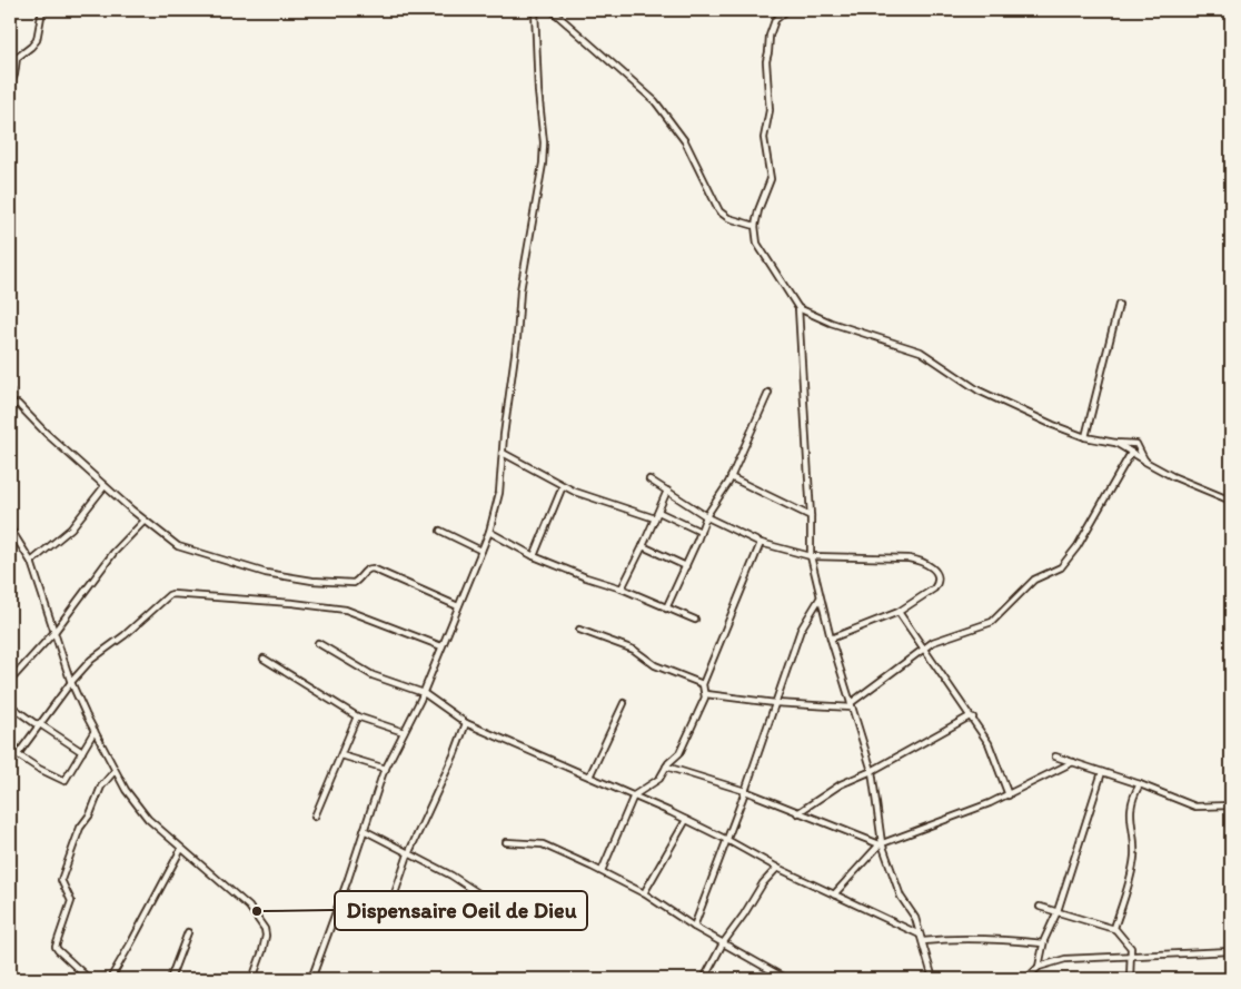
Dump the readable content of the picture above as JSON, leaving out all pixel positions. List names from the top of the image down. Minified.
{"places":["Dispensaire Oeil de Dieu"]}
